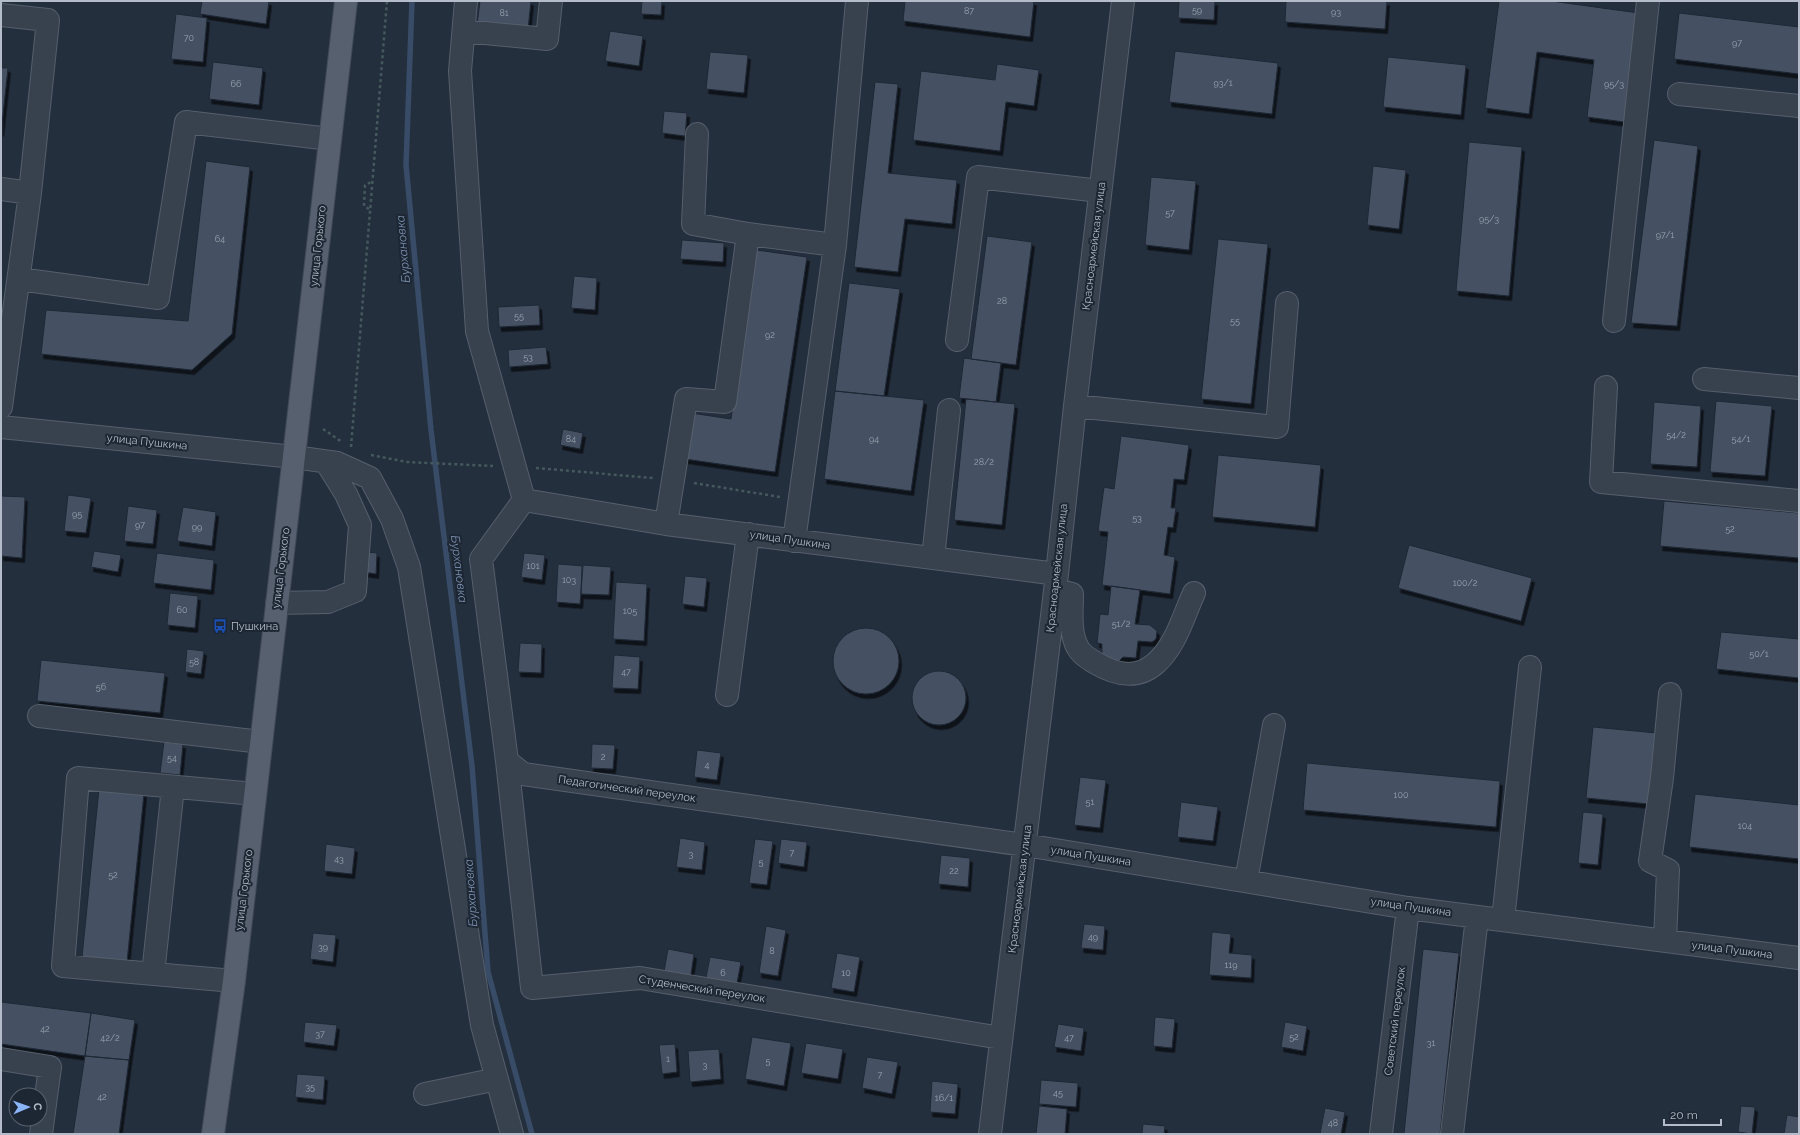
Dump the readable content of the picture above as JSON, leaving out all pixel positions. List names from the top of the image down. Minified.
{"streets":{"main road":["улица Горького"],"street":["Красноармейская улица","улица Пушкина","Педагогический переулок","Студенческий переулок","Советский переулок"]},"crossings":[["улица Горького","улица Пушкина"],["Красноармейская улица","улица Пушкина"],["Красноармейская улица","Педагогический переулок"],["Красноармейская улица","Студенческий переулок"],["улица Пушкина","Педагогический переулок"],["улица Пушкина","Советский переулок"],["Педагогический переулок","Студенческий переулок"]],"water":["Бурхановка"],"places":{"bus stop":["Пушкина"]},"house_numbers":["59","87","93","81","70","97","93/1","66","95/3","57","95/3","97/1","64","28","55","55","92","53","54/2","84","94","54/1","28/2","95","53","97","99","52","101","103","100/2","60","105","51/2","50/1","58","47","56","2","54","4","100","51","104","7","3","43","5","22","52","49","39","8","119","6","10","42","37","52","42/2","47","31","1","5","3","7","35","45","42","16/1","48"],"scale_bar":"20 m","north":"right"}
